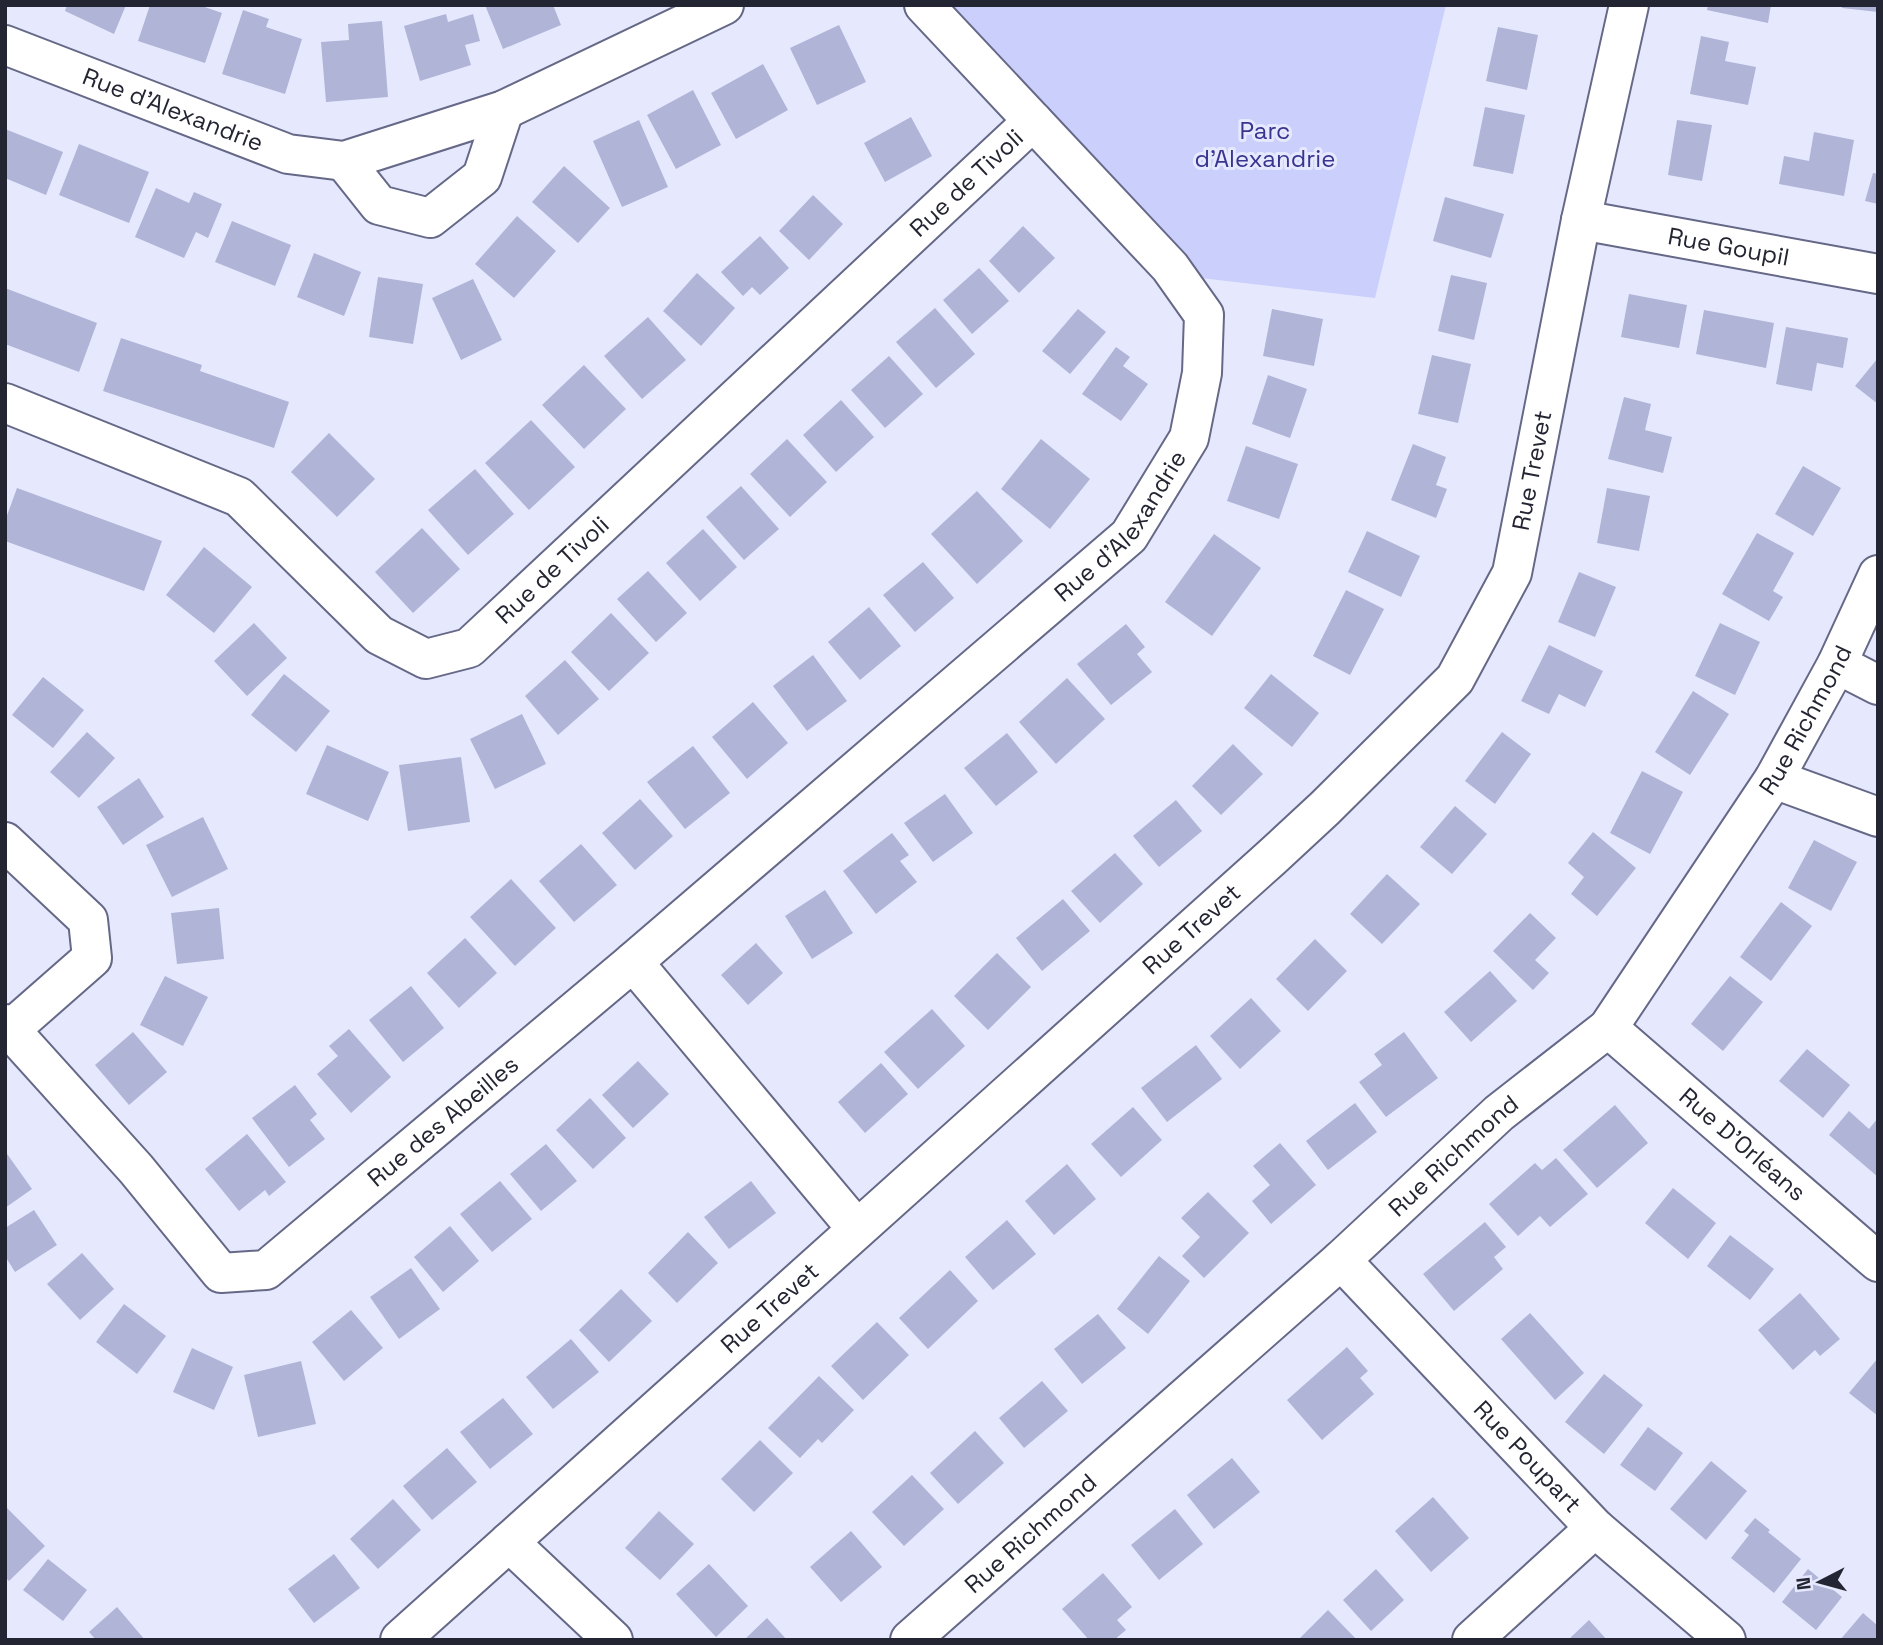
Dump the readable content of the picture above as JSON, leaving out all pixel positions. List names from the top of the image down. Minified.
{"streets":{"street":["Rue d'Alexandrie","Rue de Tivoli","Rue Goupil","Rue Trevet","Rue Richmond","Rue des Abeilles","Rue D'Orléans","Rue Poupart"]},"crossings":[["Rue d'Alexandrie","Rue de Tivoli"],["Rue d'Alexandrie","Rue des Abeilles"],["Rue Goupil","Rue Trevet"],["Rue Richmond","Rue D'Orléans"],["Rue Richmond","Rue Poupart"]],"parks":["Parc d'Alexandrie"],"north":"left"}
